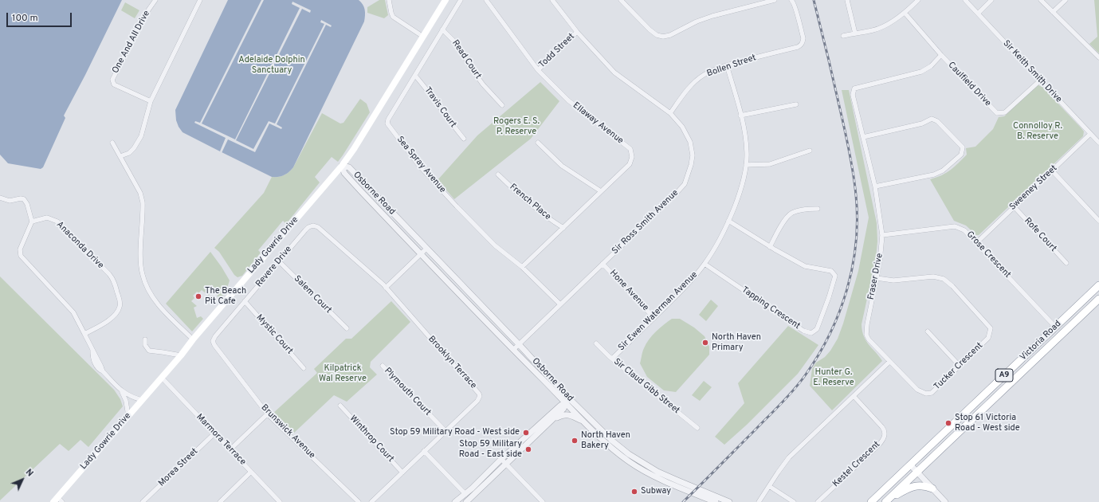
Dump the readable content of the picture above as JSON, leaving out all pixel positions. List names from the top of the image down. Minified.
{"streets":{"highway":["Victoria Road","A9"],"main road":["Lady Gowrie Drive"],"street":["One And All Drive","Todd Street","Read Court","Bollen Street","Sir Keith Smith Drive","Caulfield Drive","Travis Court","Ellaway Avenue","Sea Spray Avenue","Sweeney Street","Osborne Road","French Place","Sir Ross Smith Avenue","Rofe Court","Anaconda Drive","Grose Crescent","Revere Drive","Fraser Drive","Hone Avenue","Salem Court","Tapping Crescent","Sir Ewen Waterman Avenue","Mystic Court","Brooklyn Terrace","Tucker Crescent","Sir Claud Gibb Street","Plymouth Court","Brunswick Avenue","Winthrop Court","Marmora Terrace","Kestel Crescent","Morea Street"]},"crossings":[["Todd Street","Ellaway Avenue"],["Todd Street","Sir Ross Smith Avenue"],["Read Court","Sea Spray Avenue"],["Bollen Street","Sir Ross Smith Avenue"],["Bollen Street","Sir Ewen Waterman Avenue"],["Sir Keith Smith Drive","Caulfield Drive"],["Sir Keith Smith Drive","Sweeney Street"],["Caulfield Drive","Fraser Drive"],["Travis Court","Sea Spray Avenue"],["Ellaway Avenue","Sea Spray Avenue"],["Ellaway Avenue","French Place"],["Sea Spray Avenue","Sir Ross Smith Avenue"],["Sweeney Street","Rofe Court"],["Sweeney Street","Grose Crescent"],["Osborne Road","Sir Ross Smith Avenue"],["Osborne Road","Lady Gowrie Drive"],["Sir Ross Smith Avenue","Hone Avenue"],["Lady Gowrie Drive","Marmora Terrace"],["Grose Crescent","Fraser Drive"],["Grose Crescent","Victoria Road"],["Revere Drive","Salem Court"],["Revere Drive","Mystic Court"],["Revere Drive","Brooklyn Terrace"],["Revere Drive","Brunswick Avenue"],["Fraser Drive","Tucker Crescent"],["Hone Avenue","Sir Ewen Waterman Avenue"],["Tapping Crescent","Sir Ewen Waterman Avenue"],["Sir Ewen Waterman Avenue","Sir Claud Gibb Street"],["Brooklyn Terrace","Plymouth Court"],["Brooklyn Terrace","Winthrop Court"],["Marmora Terrace","Morea Street"]],"parks":["Adelaide Dolphin Sanctuary","Rogers E. S. P. Reserve","Connolloy R. B. Reserve","Kilpatrick Wal Reserve","Hunter G. E. Reserve"],"places":["The Beach Pit Cafe","North Haven Primary","Stop 61 Victoria Road - West side","Stop 59 Military Road - West side","North Haven Bakery","Stop 59 Military Road - East side","Subway"],"scale_bar":"100 m","north":"top right"}
